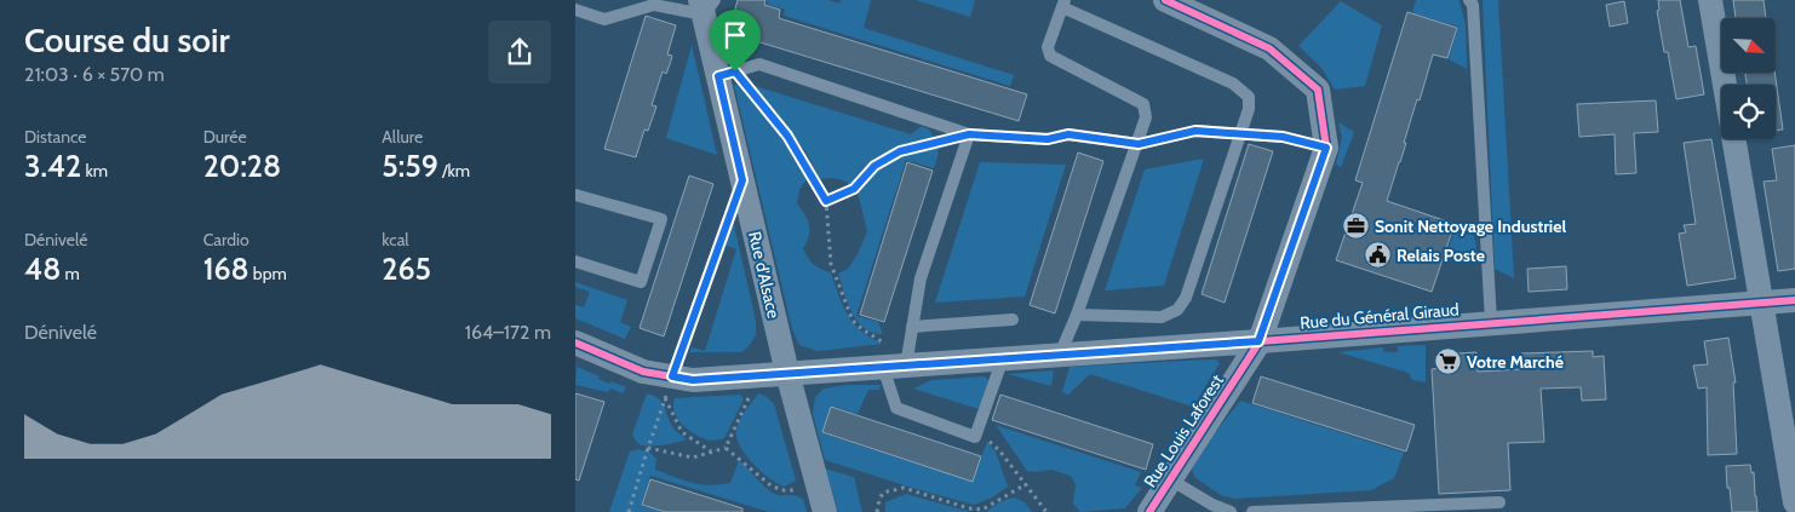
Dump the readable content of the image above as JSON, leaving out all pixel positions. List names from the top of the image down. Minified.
{"streets":{"street":["Rue d'Alsace","Rue du Général Giraud","Rue Louis Laforest"]},"crossings":[["Rue d'Alsace","Rue du Général Giraud"],["Rue du Général Giraud","Rue Louis Laforest"]],"places":{"office":["Sonit Nettoyage Industriel"],"public building":["Relais Poste"],"supermarket":["Votre Marché"]},"north":"bottom right","page":{"heading":["Course du soir","21:03 · 6 × 570 m"],"stats":[["Distance","3.42 km"],["Durée","20:28"],["Allure","5:59 /km"],["Dénivelé","48 m"],["Cardio","168 bpm"],["kcal","265"]],"chart":["Dénivelé","164–172 m"]}}
